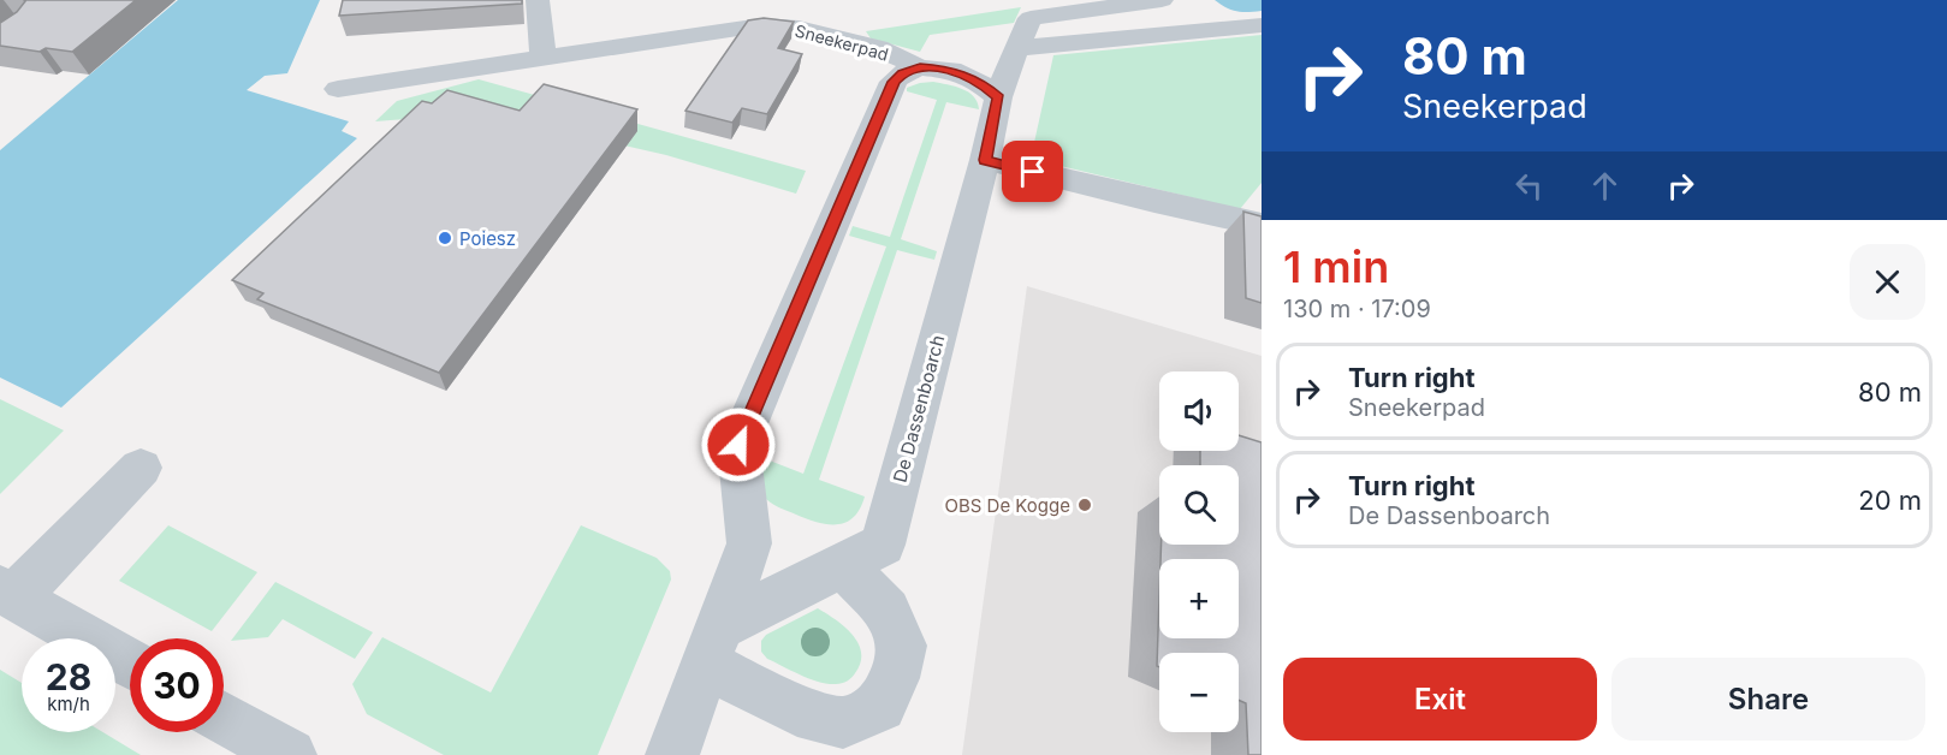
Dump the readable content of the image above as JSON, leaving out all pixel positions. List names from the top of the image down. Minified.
{"streets":{"street":["Sneekerpad","De Dassenboarch"]},"crossings":[["Sneekerpad","De Dassenboarch"]],"places":["Poiesz","OBS De Kogge"],"page":{"turn":["80 m","Sneekerpad"],"heading":["1 min","130 m · 17:09"],"list":[{"name":"Turn right","note":"Sneekerpad","value":"80 m"},{"name":"Turn right","note":"De Dassenboarch","value":"20 m"}],"map_buttons":["+","−"],"speed":"28 km/h","limit":"30","buttons":["Exit","Share"]}}
